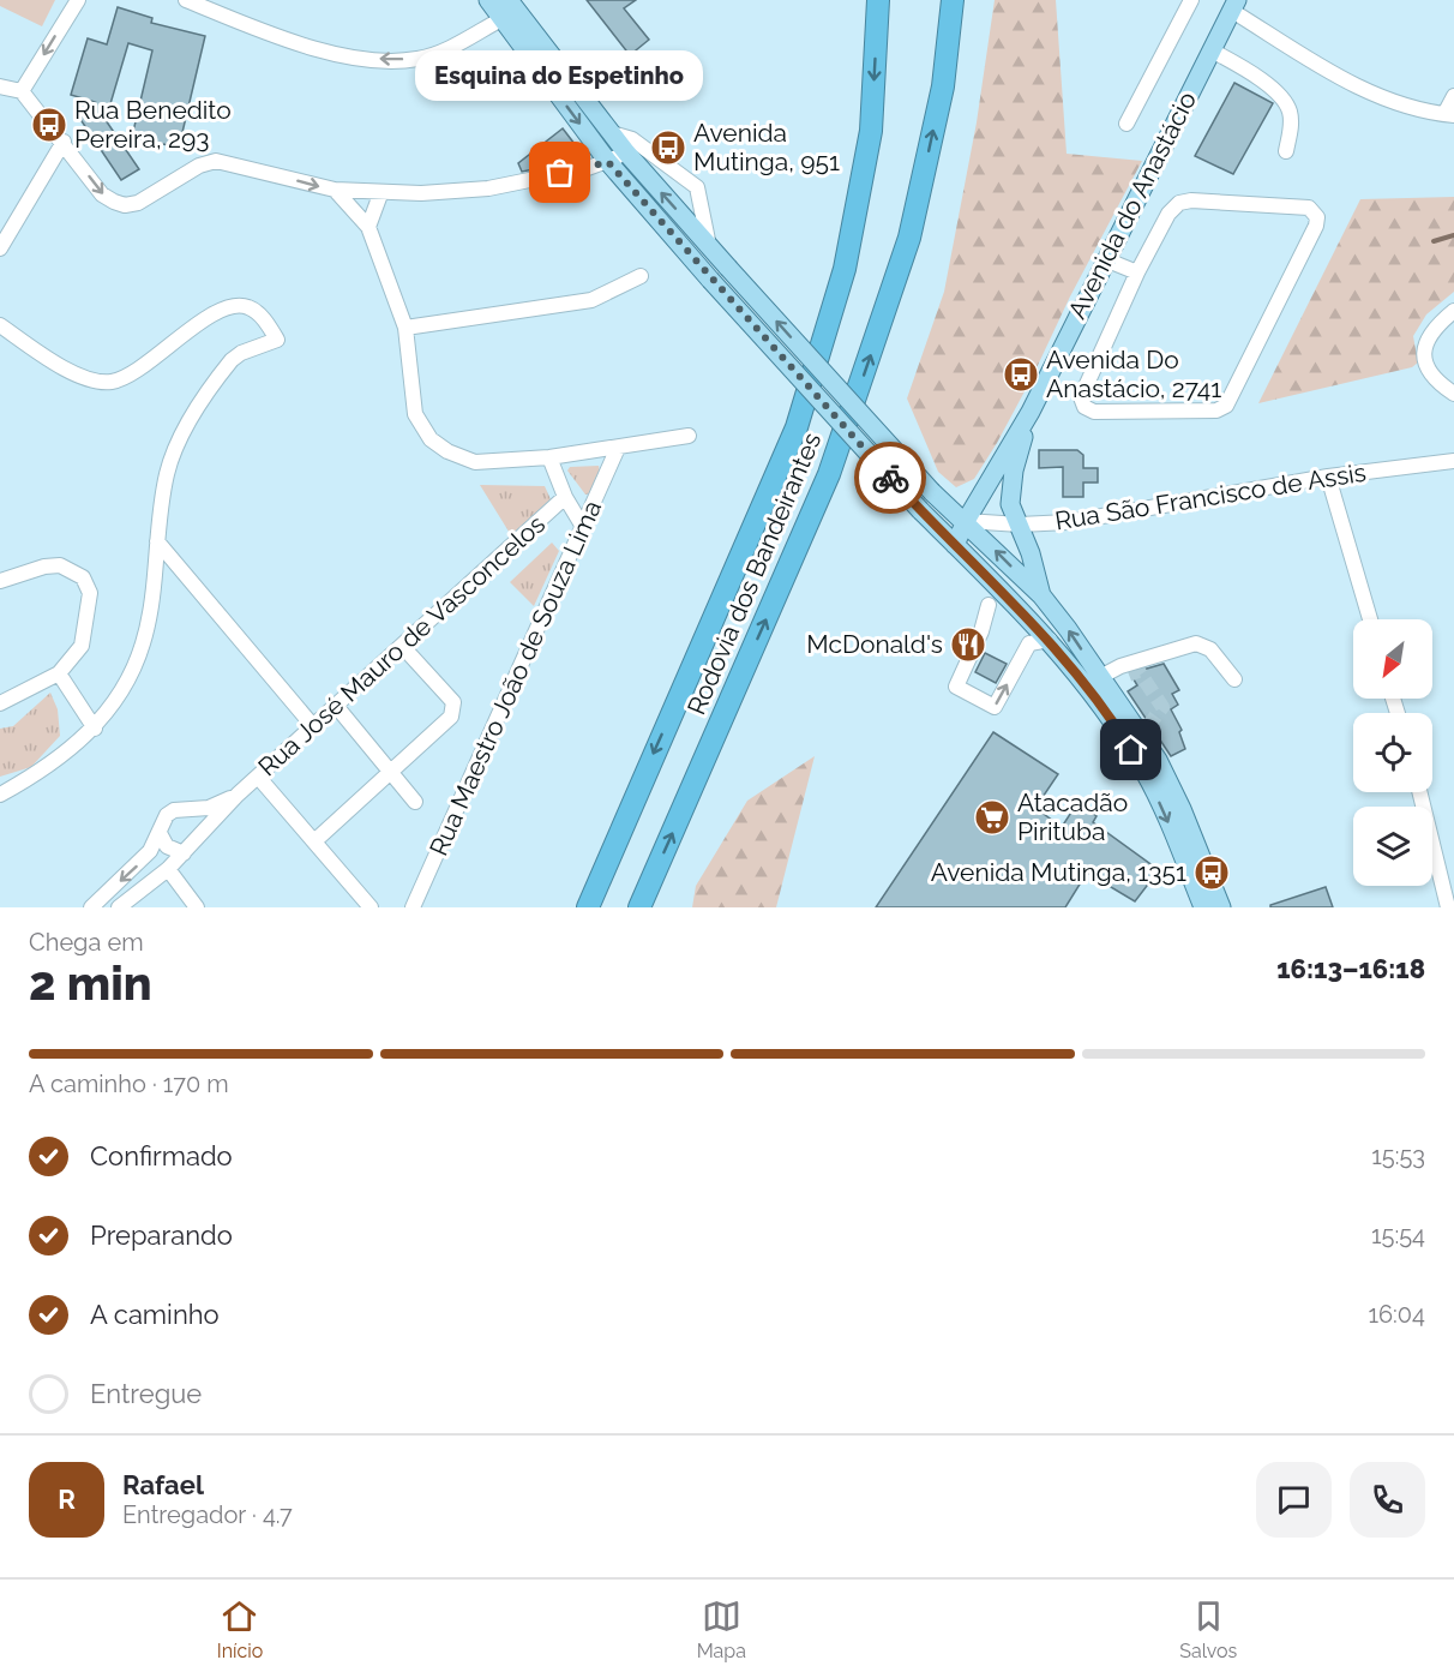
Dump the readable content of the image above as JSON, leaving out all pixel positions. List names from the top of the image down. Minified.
{"streets":{"highway":["Rodovia dos Bandeirantes"],"main road":["Avenida do Anastácio"],"street":["Rua São Francisco de Assis","Rua José Mauro de Vasconcelos","Rua Maestro João de Souza Lima"]},"crossings":[["Avenida do Anastácio","Rua São Francisco de Assis"]],"places":{"bus stop":["Rua Benedito Pereira, 293","Avenida Mutinga, 951","Avenida Do Anastácio, 2741","Avenida Mutinga, 1351"],"other":["Esquina do Espetinho"],"restaurant":["McDonald's"],"supermarket":["Atacadão Pirituba"]},"north":"bottom left","page":{"bubble":"Esquina do Espetinho","heading":["2 min","Chega em","16:13–16:18"],"panel":["Rafael","Entregador · 4.7"],"bar":"A caminho · 170 m","list":[["Confirmado","15:53"],["Preparando","15:54"],["A caminho","16:04"],"Entregue"],"round":"R","tabs":["Início","Mapa","Salvos"]}}
